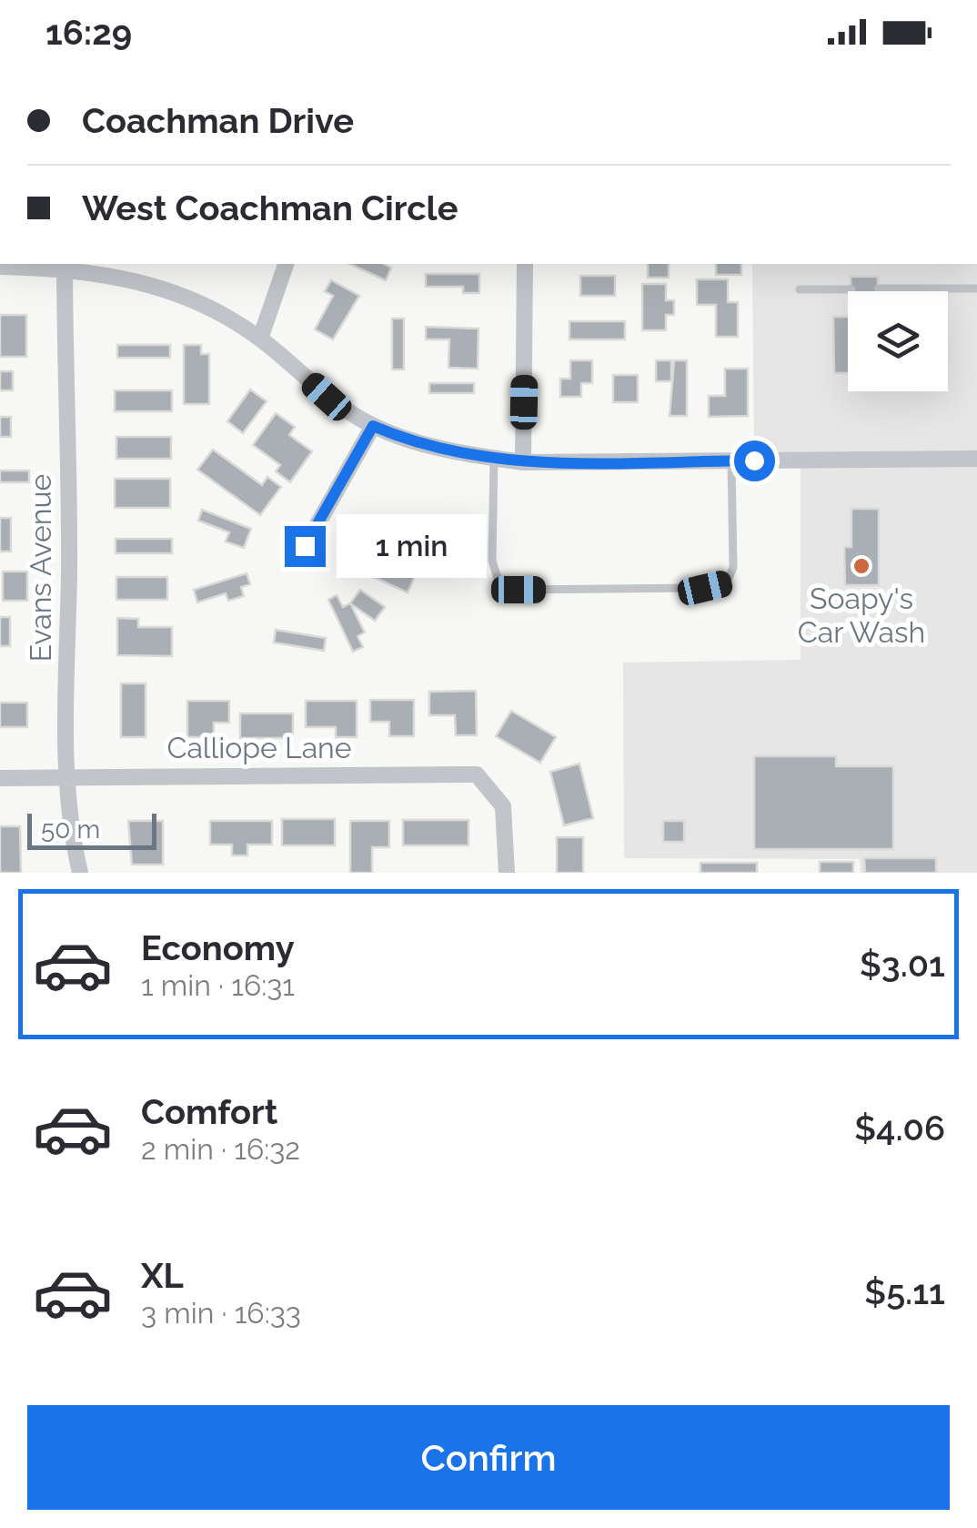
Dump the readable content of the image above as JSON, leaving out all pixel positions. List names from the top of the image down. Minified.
{"streets":{"street":["Evans Avenue","Calliope Lane"]},"crossings":[["Evans Avenue","Calliope Lane"]],"places":["Soapy's Car Wash"],"scale_bar":"50 m","page":{"status":"16:29","banner":["Coachman Drive","West Coachman Circle"],"bubble":"1 min","scale":"50 m","list":[{"name":"Economy","note":"1 min · 16:31","value":"$3.01"},{"name":"Comfort","note":"2 min · 16:32","value":"$4.06"},{"name":"XL","note":"3 min · 16:33","value":"$5.11"}],"buttons":"Confirm"}}
